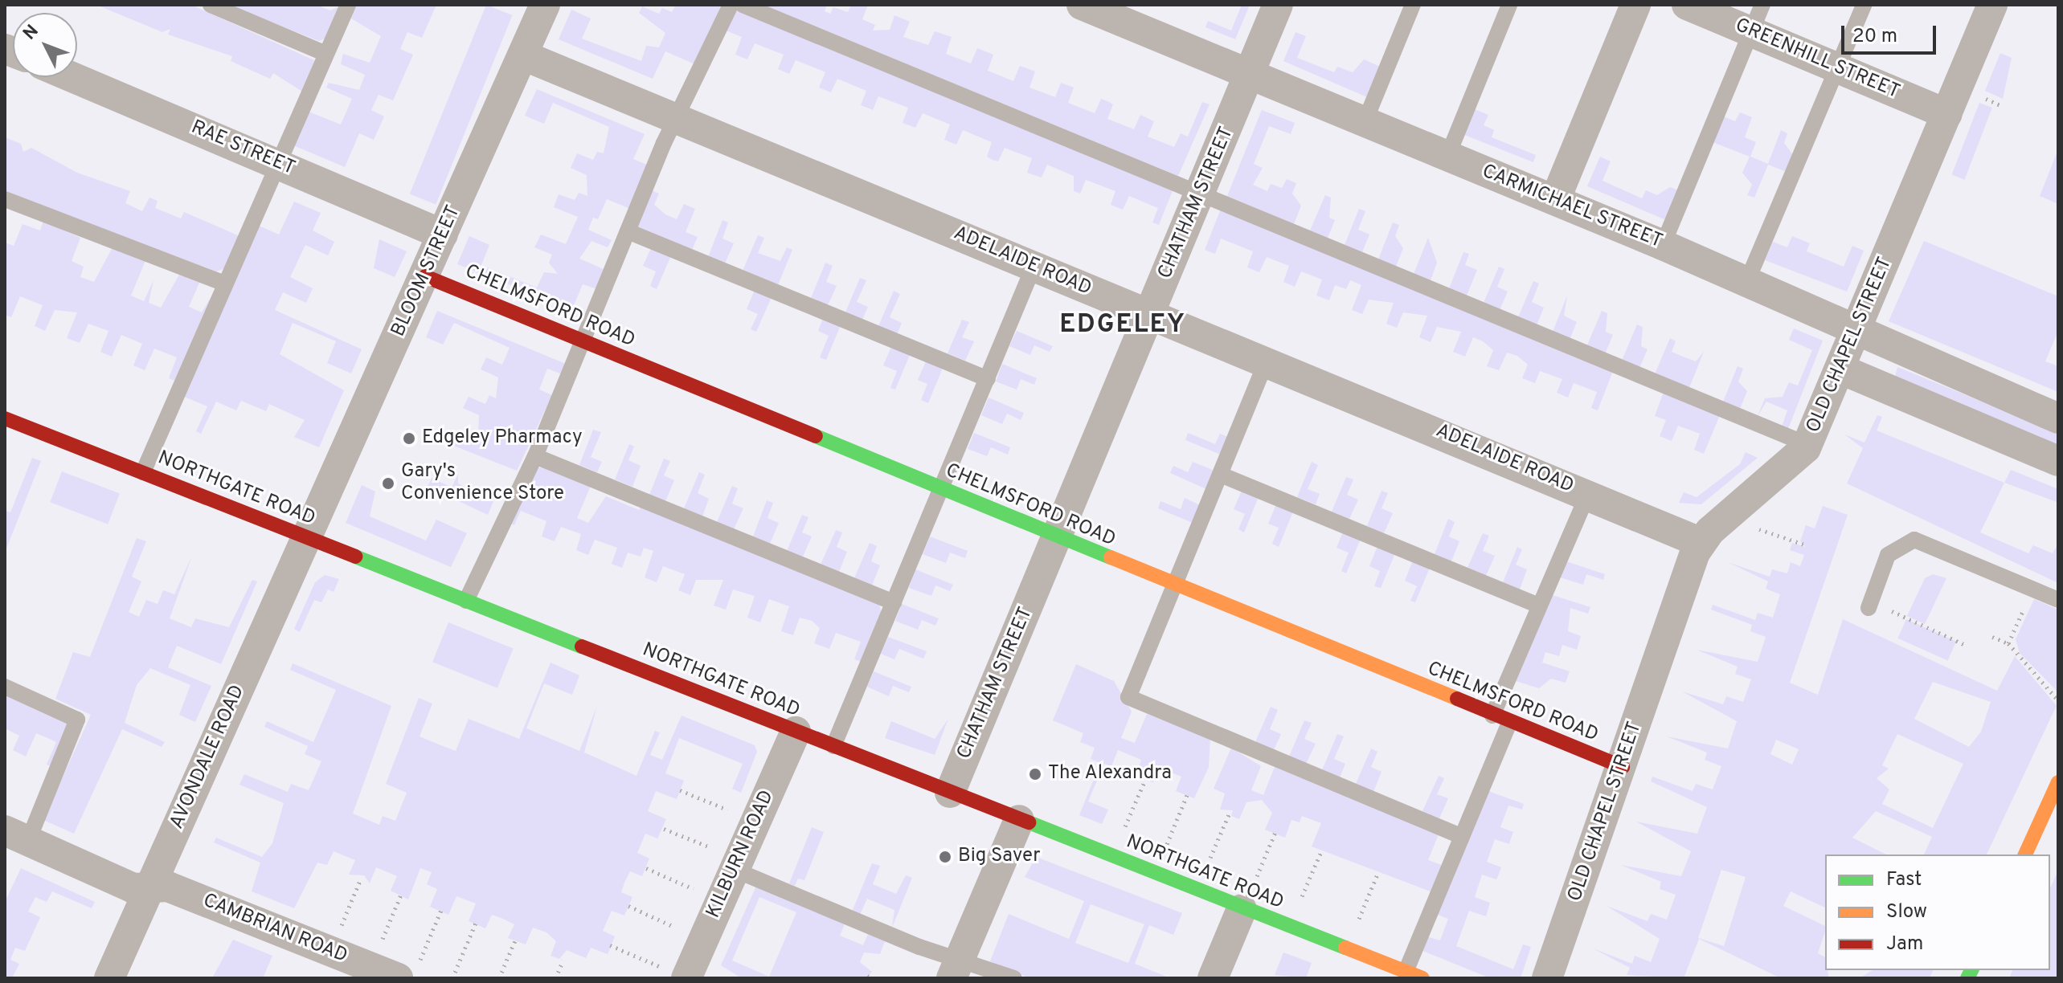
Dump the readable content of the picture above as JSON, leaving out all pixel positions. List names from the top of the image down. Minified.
{"streets":{"street":["GREENHILL STREET","RAE STREET","CHATHAM STREET","CARMICHAEL STREET","ADELAIDE ROAD","BLOOM STREET","CHELMSFORD ROAD","OLD CHAPEL STREET","NORTHGATE ROAD","AVONDALE ROAD","KILBURN ROAD","CAMBRIAN ROAD"]},"crossings":[["GREENHILL STREET","OLD CHAPEL STREET"],["RAE STREET","BLOOM STREET"],["CHATHAM STREET","CARMICHAEL STREET"],["CHATHAM STREET","ADELAIDE ROAD"],["CHATHAM STREET","CHELMSFORD ROAD"],["CHATHAM STREET","NORTHGATE ROAD"],["CARMICHAEL STREET","OLD CHAPEL STREET"],["ADELAIDE ROAD","BLOOM STREET"],["ADELAIDE ROAD","OLD CHAPEL STREET"],["BLOOM STREET","CHELMSFORD ROAD"],["BLOOM STREET","NORTHGATE ROAD"],["BLOOM STREET","AVONDALE ROAD"],["CHELMSFORD ROAD","OLD CHAPEL STREET"],["NORTHGATE ROAD","AVONDALE ROAD"],["NORTHGATE ROAD","KILBURN ROAD"],["AVONDALE ROAD","CAMBRIAN ROAD"]],"districts":["EDGELEY"],"places":["Edgeley Pharmacy","Gary's Convenience Store","The Alexandra","Big Saver"],"legend":["Fast","Slow","Jam"],"scale_bar":"20 m","north":"top left"}
